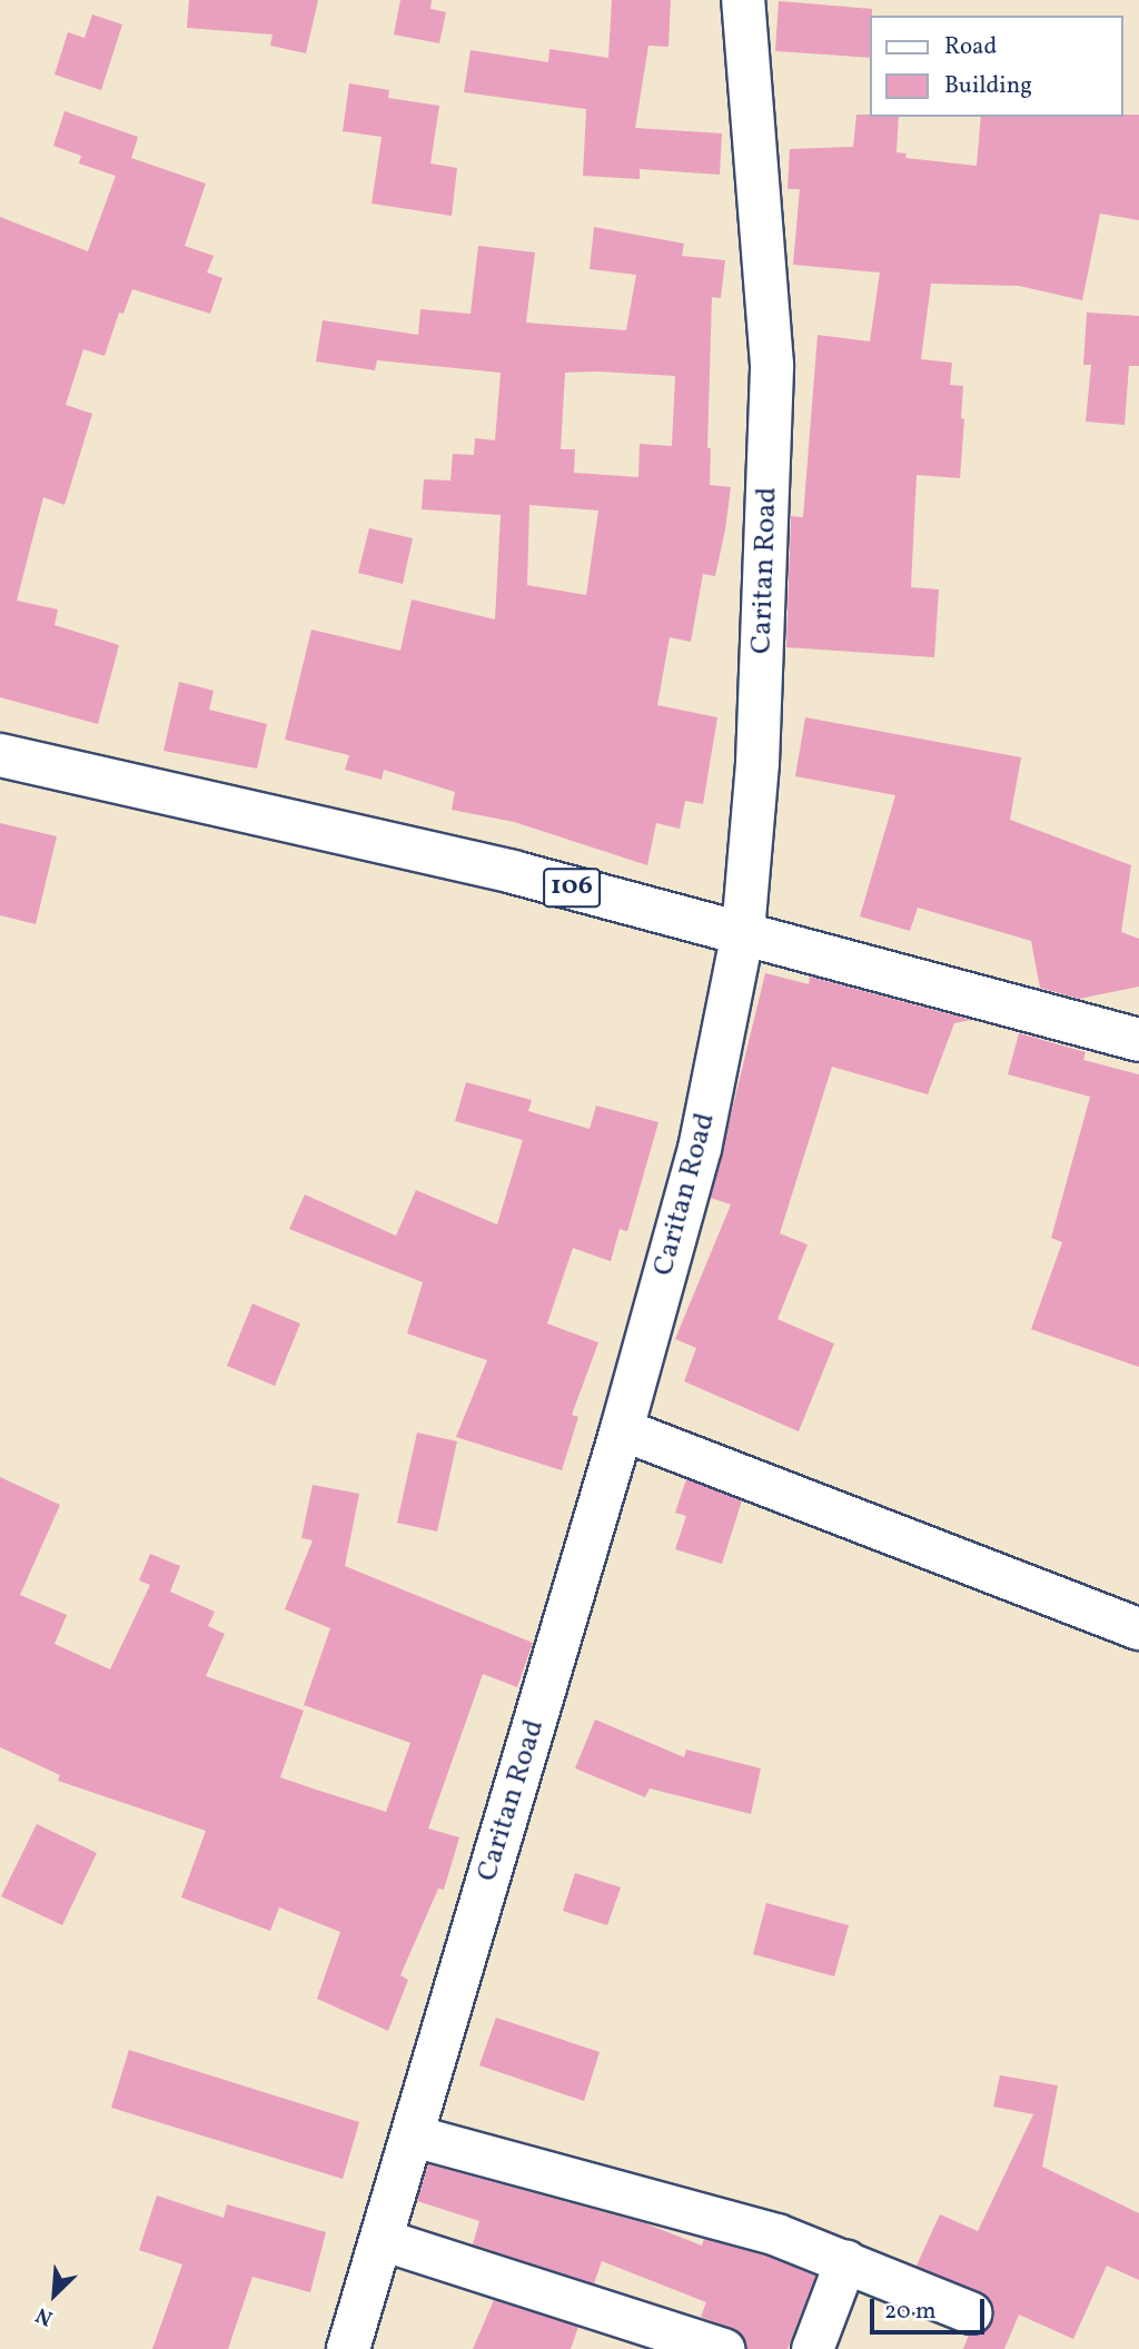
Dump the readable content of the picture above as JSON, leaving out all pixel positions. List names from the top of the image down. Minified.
{"streets":{"main road":["Caritan Road","106"]},"crossings":[["Caritan Road","106"]],"legend":["Road","Building"],"scale_bar":"20 m","north":"bottom left"}
